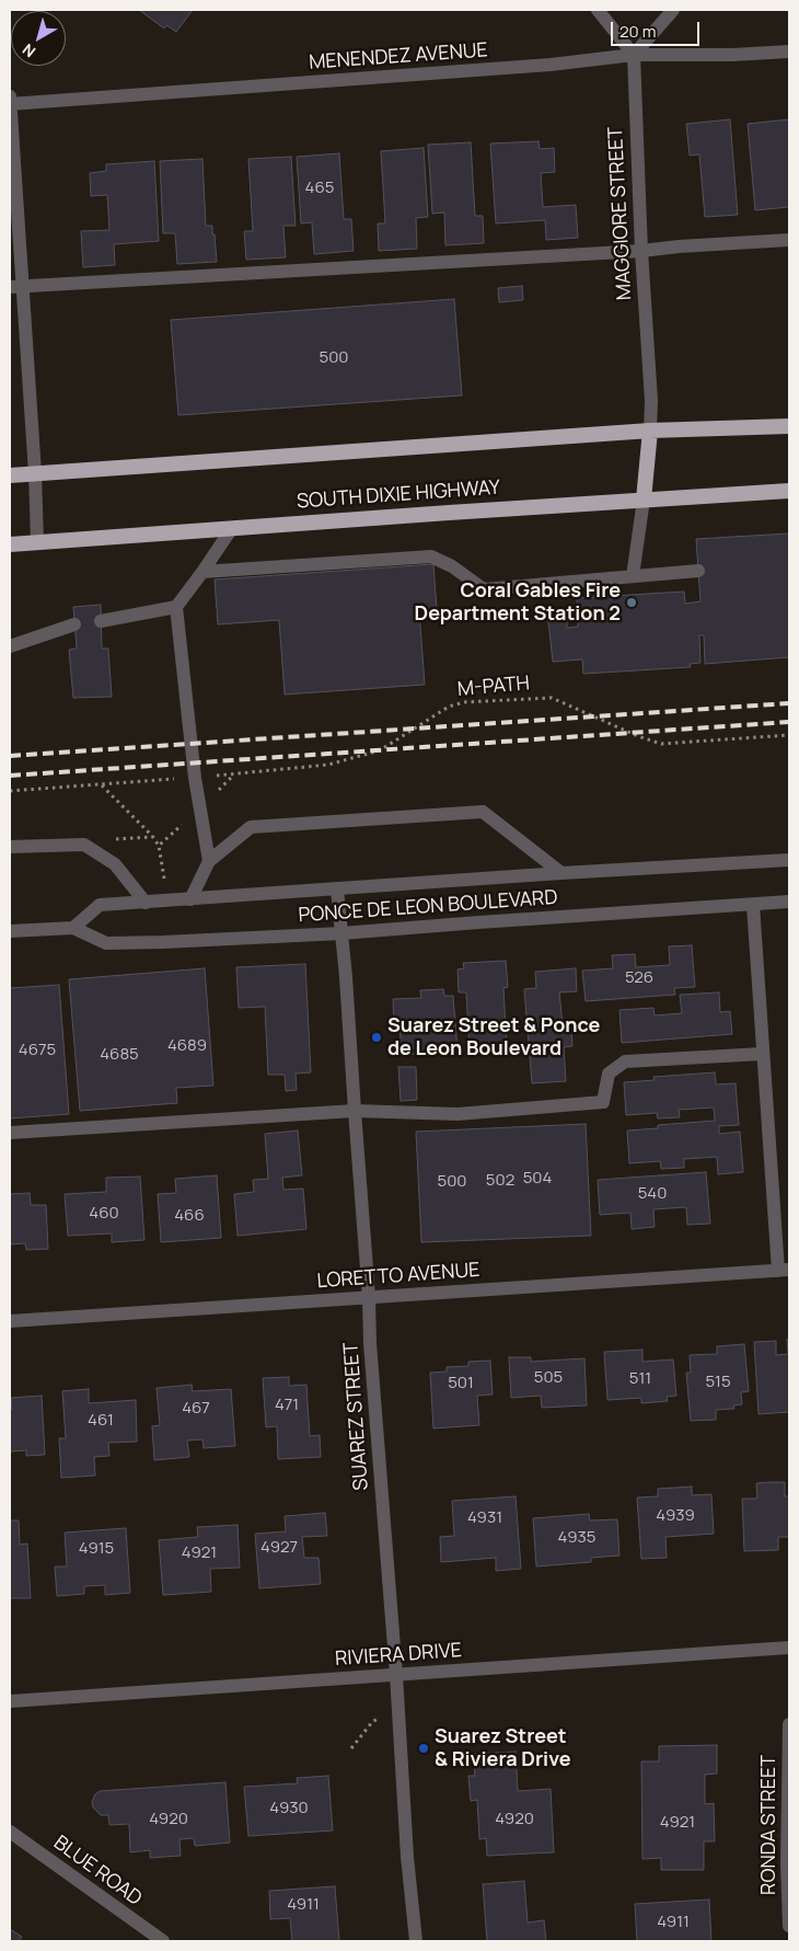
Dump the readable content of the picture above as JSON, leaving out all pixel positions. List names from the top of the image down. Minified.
{"streets":{"highway":["SOUTH DIXIE HIGHWAY"],"street":["MENENDEZ AVENUE","MAGGIORE STREET","PONCE DE LEON BOULEVARD","LORETTO AVENUE","SUAREZ STREET","RIVIERA DRIVE","RONDA STREET","BLUE ROAD"],"path":["M-PATH"]},"crossings":[["MENENDEZ AVENUE","MAGGIORE STREET"],["PONCE DE LEON BOULEVARD","SUAREZ STREET"],["LORETTO AVENUE","SUAREZ STREET"],["SUAREZ STREET","RIVIERA DRIVE"]],"places":["Coral Gables Fire Department Station 2","Suarez Street & Ponce de Leon Boulevard","Suarez Street & Riviera Drive"],"house_numbers":["465","500","526","4689","4675","4685","504","502","500","540","460","466","505","511","515","501","471","467","461","4939","4931","4935","4927","4915","4921","4930","4920","4920","4921","4911","4911"],"scale_bar":"20 m","north":"bottom left"}
